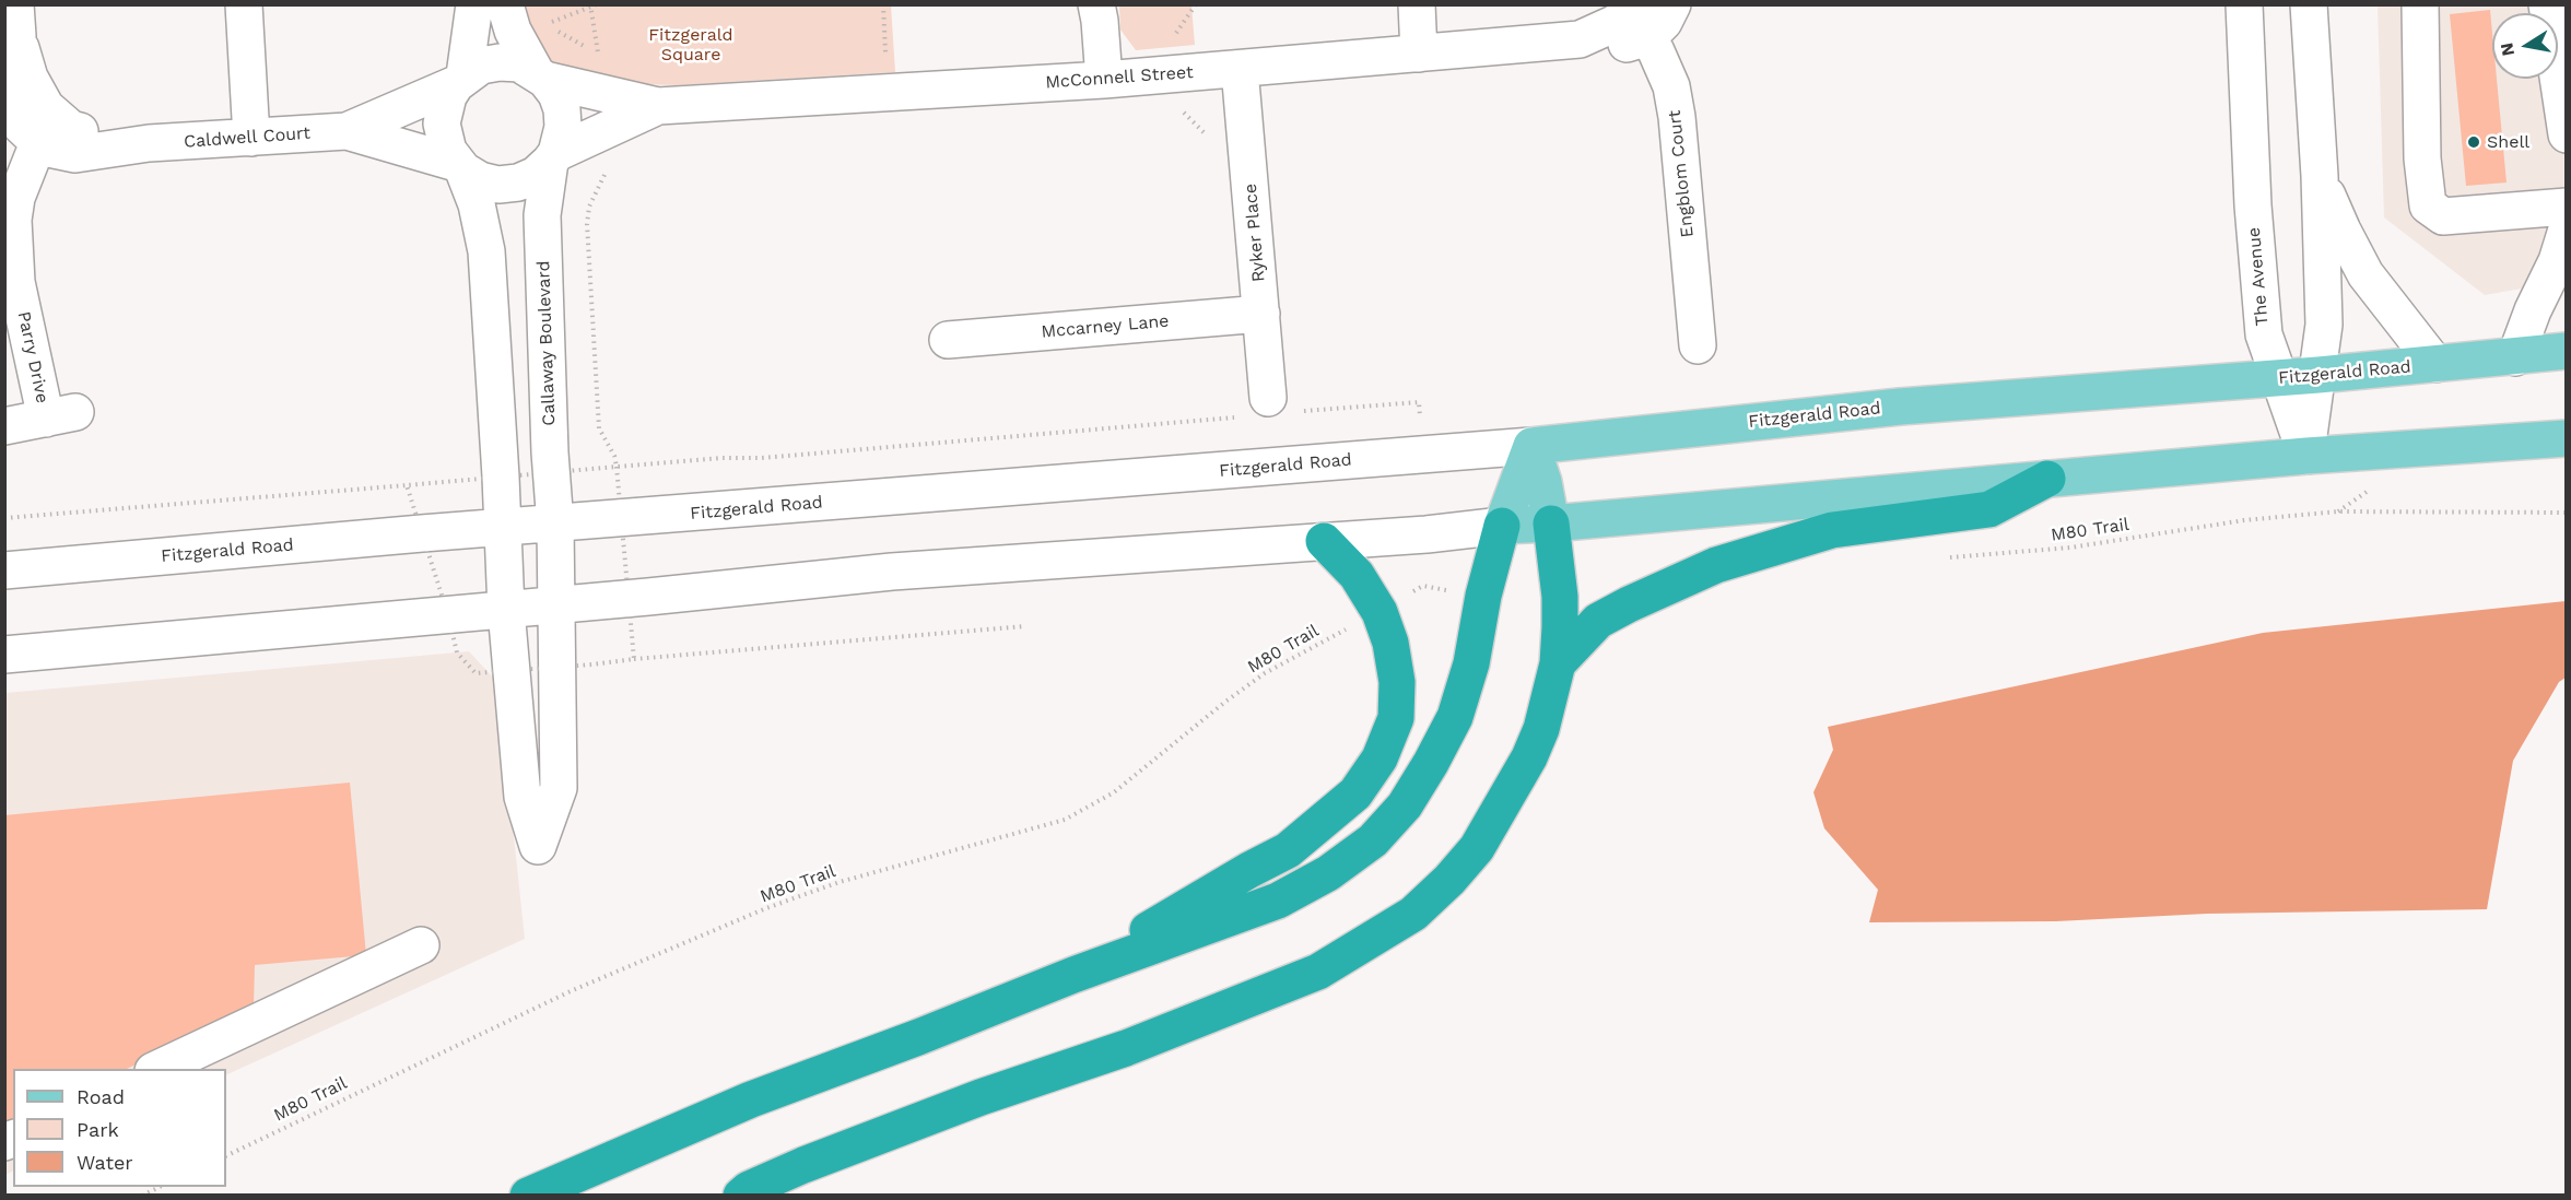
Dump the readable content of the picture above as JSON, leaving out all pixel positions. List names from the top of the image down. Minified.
{"streets":{"main road":["Fitzgerald Road"],"street":["McConnell Street","Caldwell Court","Engblom Court","Ryker Place","The Avenue","Mccarney Lane","Callaway Boulevard","Parry Drive"],"path":["M80 Trail"]},"crossings":[["McConnell Street","Caldwell Court"],["McConnell Street","Engblom Court"],["McConnell Street","Ryker Place"],["McConnell Street","Callaway Boulevard"],["Caldwell Court","Callaway Boulevard"],["Caldwell Court","Parry Drive"],["Ryker Place","Mccarney Lane"],["The Avenue","Fitzgerald Road"],["Callaway Boulevard","Fitzgerald Road"]],"parks":["Fitzgerald Square"],"places":["Shell"],"legend":["Road","Park","Water"],"north":"left"}
